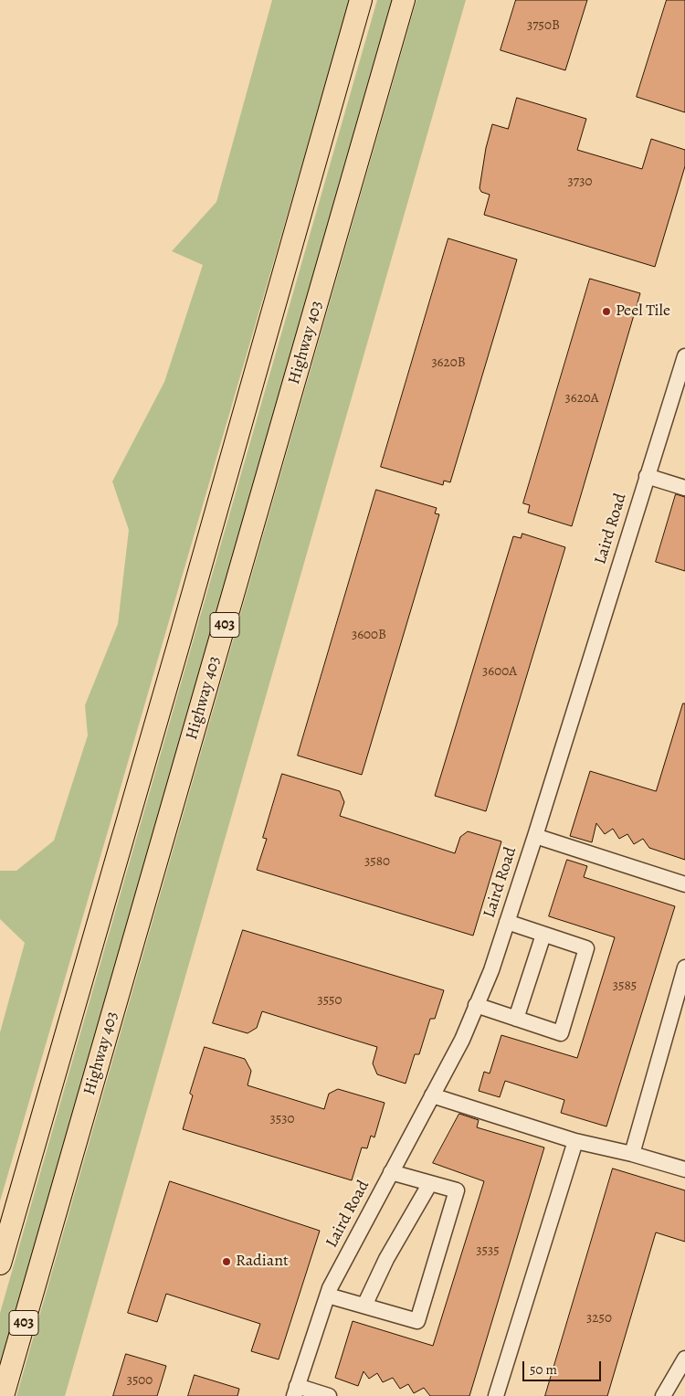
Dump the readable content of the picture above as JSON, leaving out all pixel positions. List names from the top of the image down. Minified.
{"streets":{"highway":["Highway 403","403"],"street":["Laird Road"]},"places":["Peel Tile","Radiant"],"house_numbers":["3750B","3730","3620B","3620A","3600B","3600A","3580","3585","3550","3530","3535","3250","3500"],"scale_bar":"50 m"}
